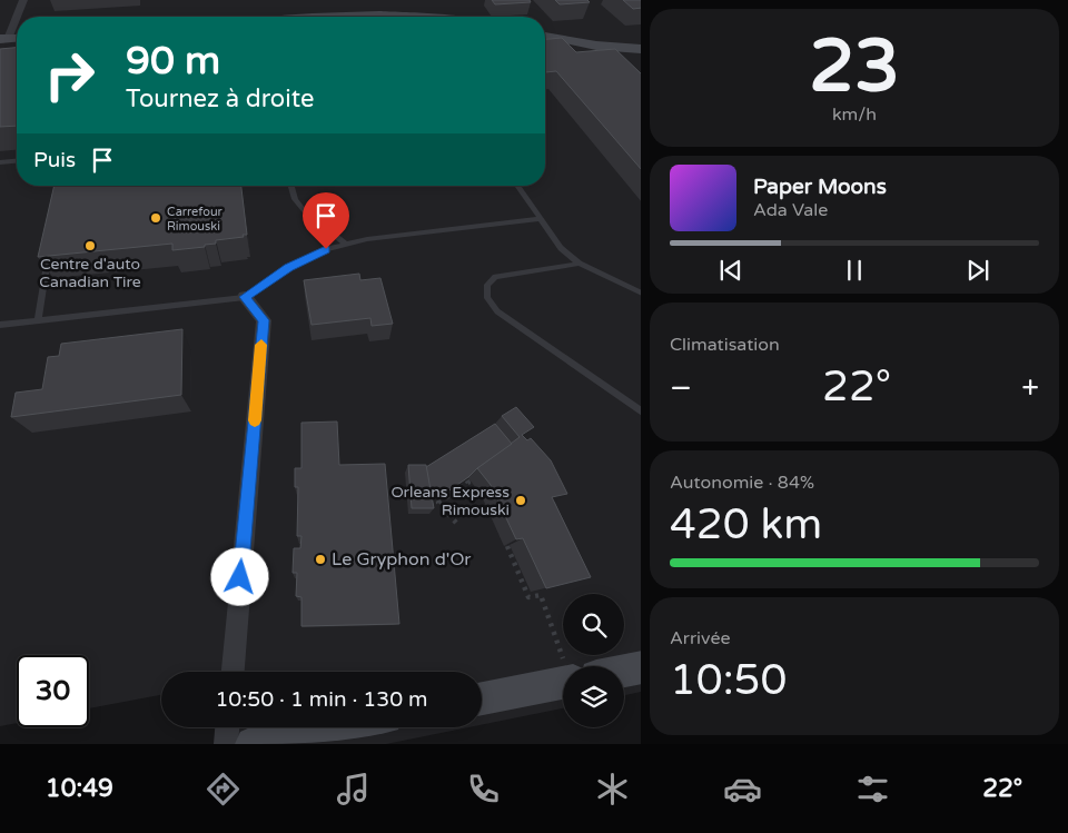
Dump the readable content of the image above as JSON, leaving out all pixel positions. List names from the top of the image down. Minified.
{"places":["Carrefour Rimouski","Centre d'auto Canadian Tire","Orleans Express Rimouski","Le Gryphon d'Or"],"page":{"tile":[["23","km/h"],"Climatisation",["Autonomie · 84%","420 km"],["Arrivée","10:50"]],"turn":["90 m","Tournez à droite"],"then":"Puis","song":["Paper Moons","Ada Vale"],"heat":["−","22°","+"],"limit":"30","trip":"10:50 · 1 min · 130 m","tabs":["10:49","22°"]}}
